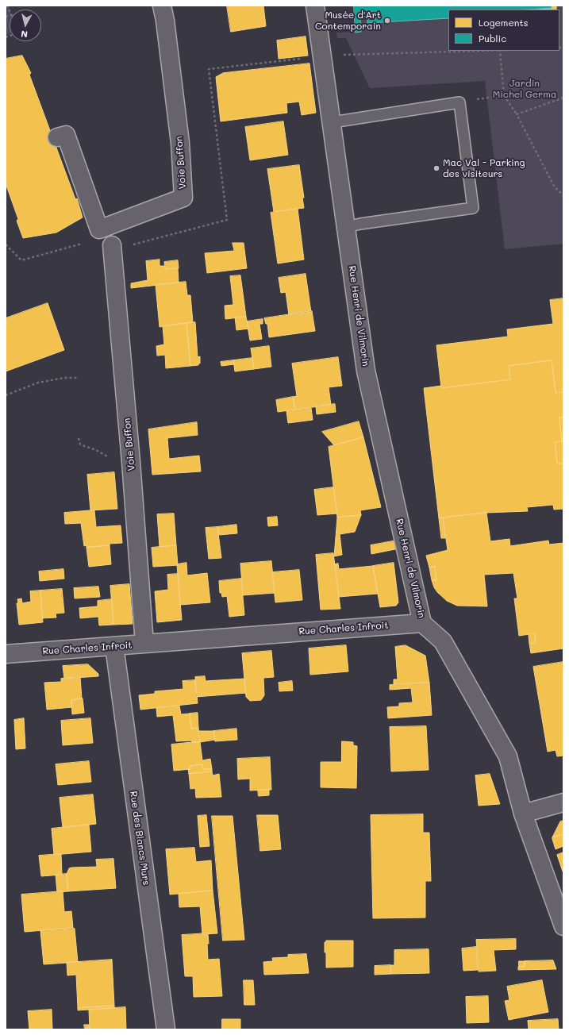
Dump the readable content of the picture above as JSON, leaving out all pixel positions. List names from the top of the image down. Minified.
{"streets":{"street":["Voie Buffon","Rue Henri de Vilmorin","Rue Charles Infroit","Rue des Blancs Murs"]},"crossings":[["Voie Buffon","Rue Charles Infroit"],["Rue Henri de Vilmorin","Rue Charles Infroit"],["Rue Charles Infroit","Rue des Blancs Murs"]],"parks":["Jardin Michel Germa"],"places":["Musée d'Art Contemporain","Mac Val - Parking des visiteurs"],"legend":["Logements","Public"],"north":"bottom"}
